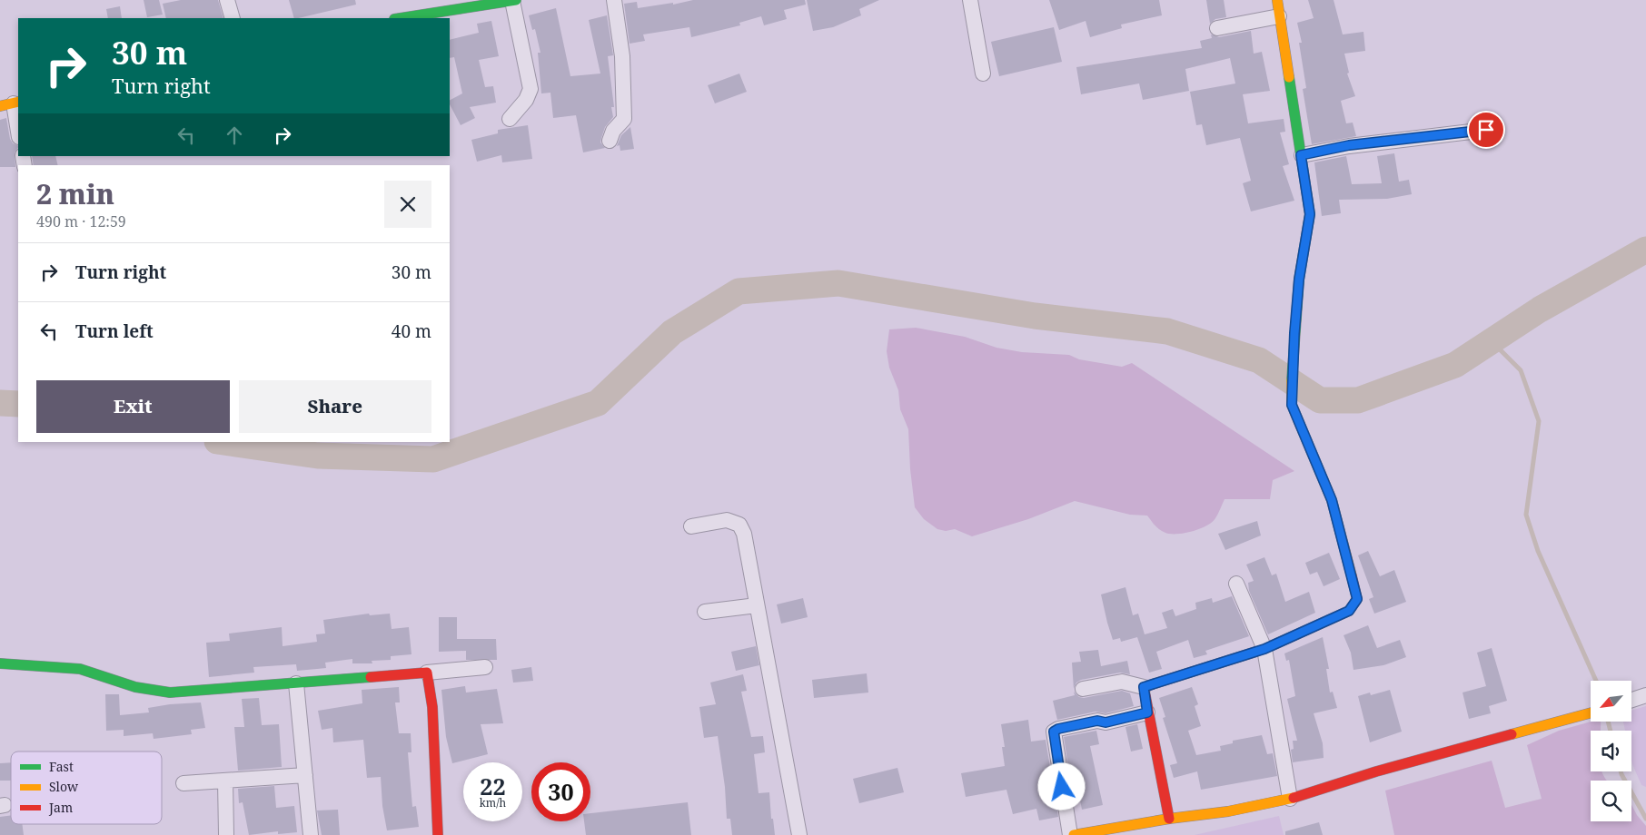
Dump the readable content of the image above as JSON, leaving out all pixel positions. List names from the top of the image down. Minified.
{"legend":["Fast","Slow","Jam"],"north":"bottom left","page":{"turn":["30 m","Turn right"],"heading":["2 min","490 m · 12:59"],"list":[{"name":"Turn right","value":"30 m"},{"name":"Turn left","value":"40 m"}],"buttons":["Exit","Share"],"speed":"22 km/h","limit":"30"}}
